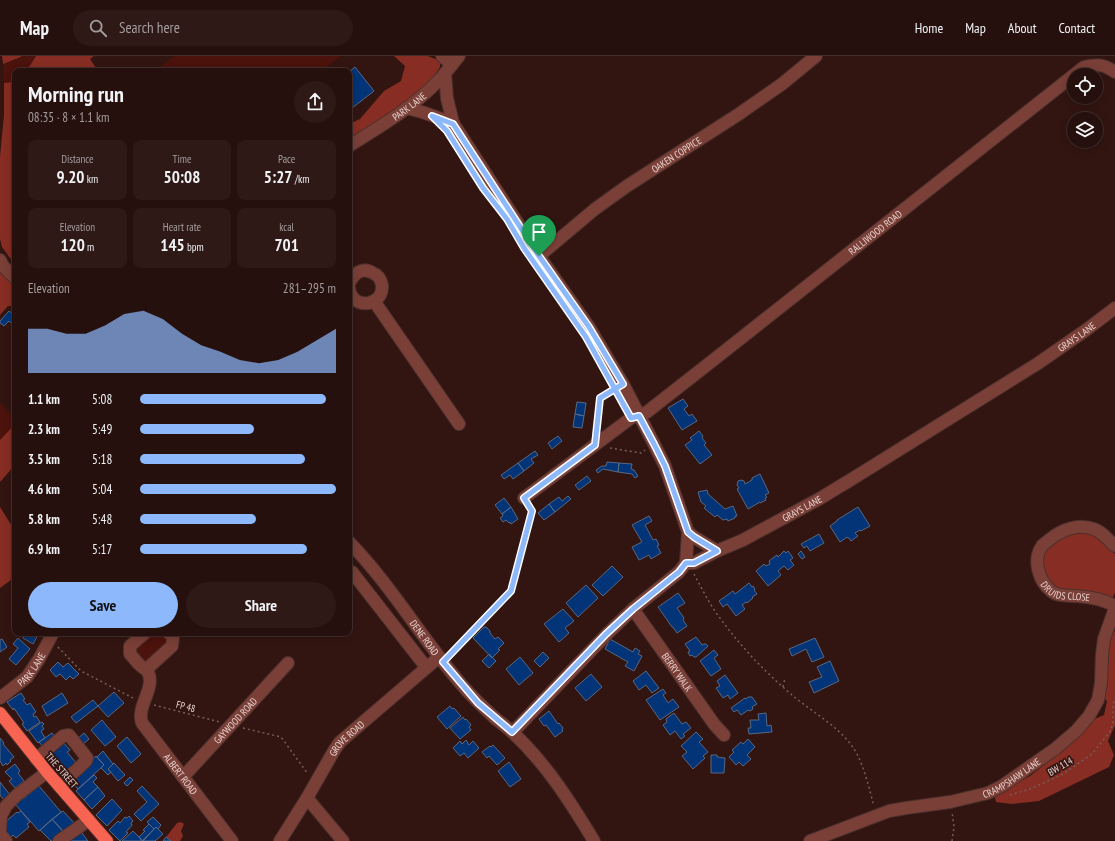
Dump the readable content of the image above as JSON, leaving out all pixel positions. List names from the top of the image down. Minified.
{"streets":{"highway":["THE STREET"],"street":["PARK LANE","OAKEN COPPICE","RALLIWOOD ROAD","GRAYS LANE","DRUIDS CLOSE","DENE ROAD","BERRY WALK","GAYWOOD ROAD","GROVE ROAD","ALBERT ROAD","CRAMPSHAW LANE"],"path":["FP 48","BW 114"]},"crossings":[["PARK LANE","FP 48"],["GRAYS LANE","DENE ROAD"],["GRAYS LANE","BERRY WALK"],["DRUIDS CLOSE","CRAMPSHAW LANE"],["DENE ROAD","GROVE ROAD"],["FP 48","GAYWOOD ROAD"],["FP 48","GROVE ROAD"],["FP 48","ALBERT ROAD"],["GAYWOOD ROAD","ALBERT ROAD"]],"page":{"header":"Map","search":"Search here","nav":["Home","Map","About","Contact"],"heading":["Morning run","08:35 · 8 × 1.1 km"],"stats":[["Distance","9.20 km"],["Time","50:08"],["Pace","5:27 /km"],["Elevation","120 m"],["Heart rate","145 bpm"],["kcal","701"]],"chart":["Elevation","281–295 m"],"list":[{"name":"1.1 km","note":"5:08"},{"name":"2.3 km","note":"5:49"},{"name":"3.5 km","note":"5:18"},{"name":"4.6 km","note":"5:04"},{"name":"5.8 km","note":"5:48"},{"name":"6.9 km","note":"5:17"}],"buttons":["Save","Share"]}}
